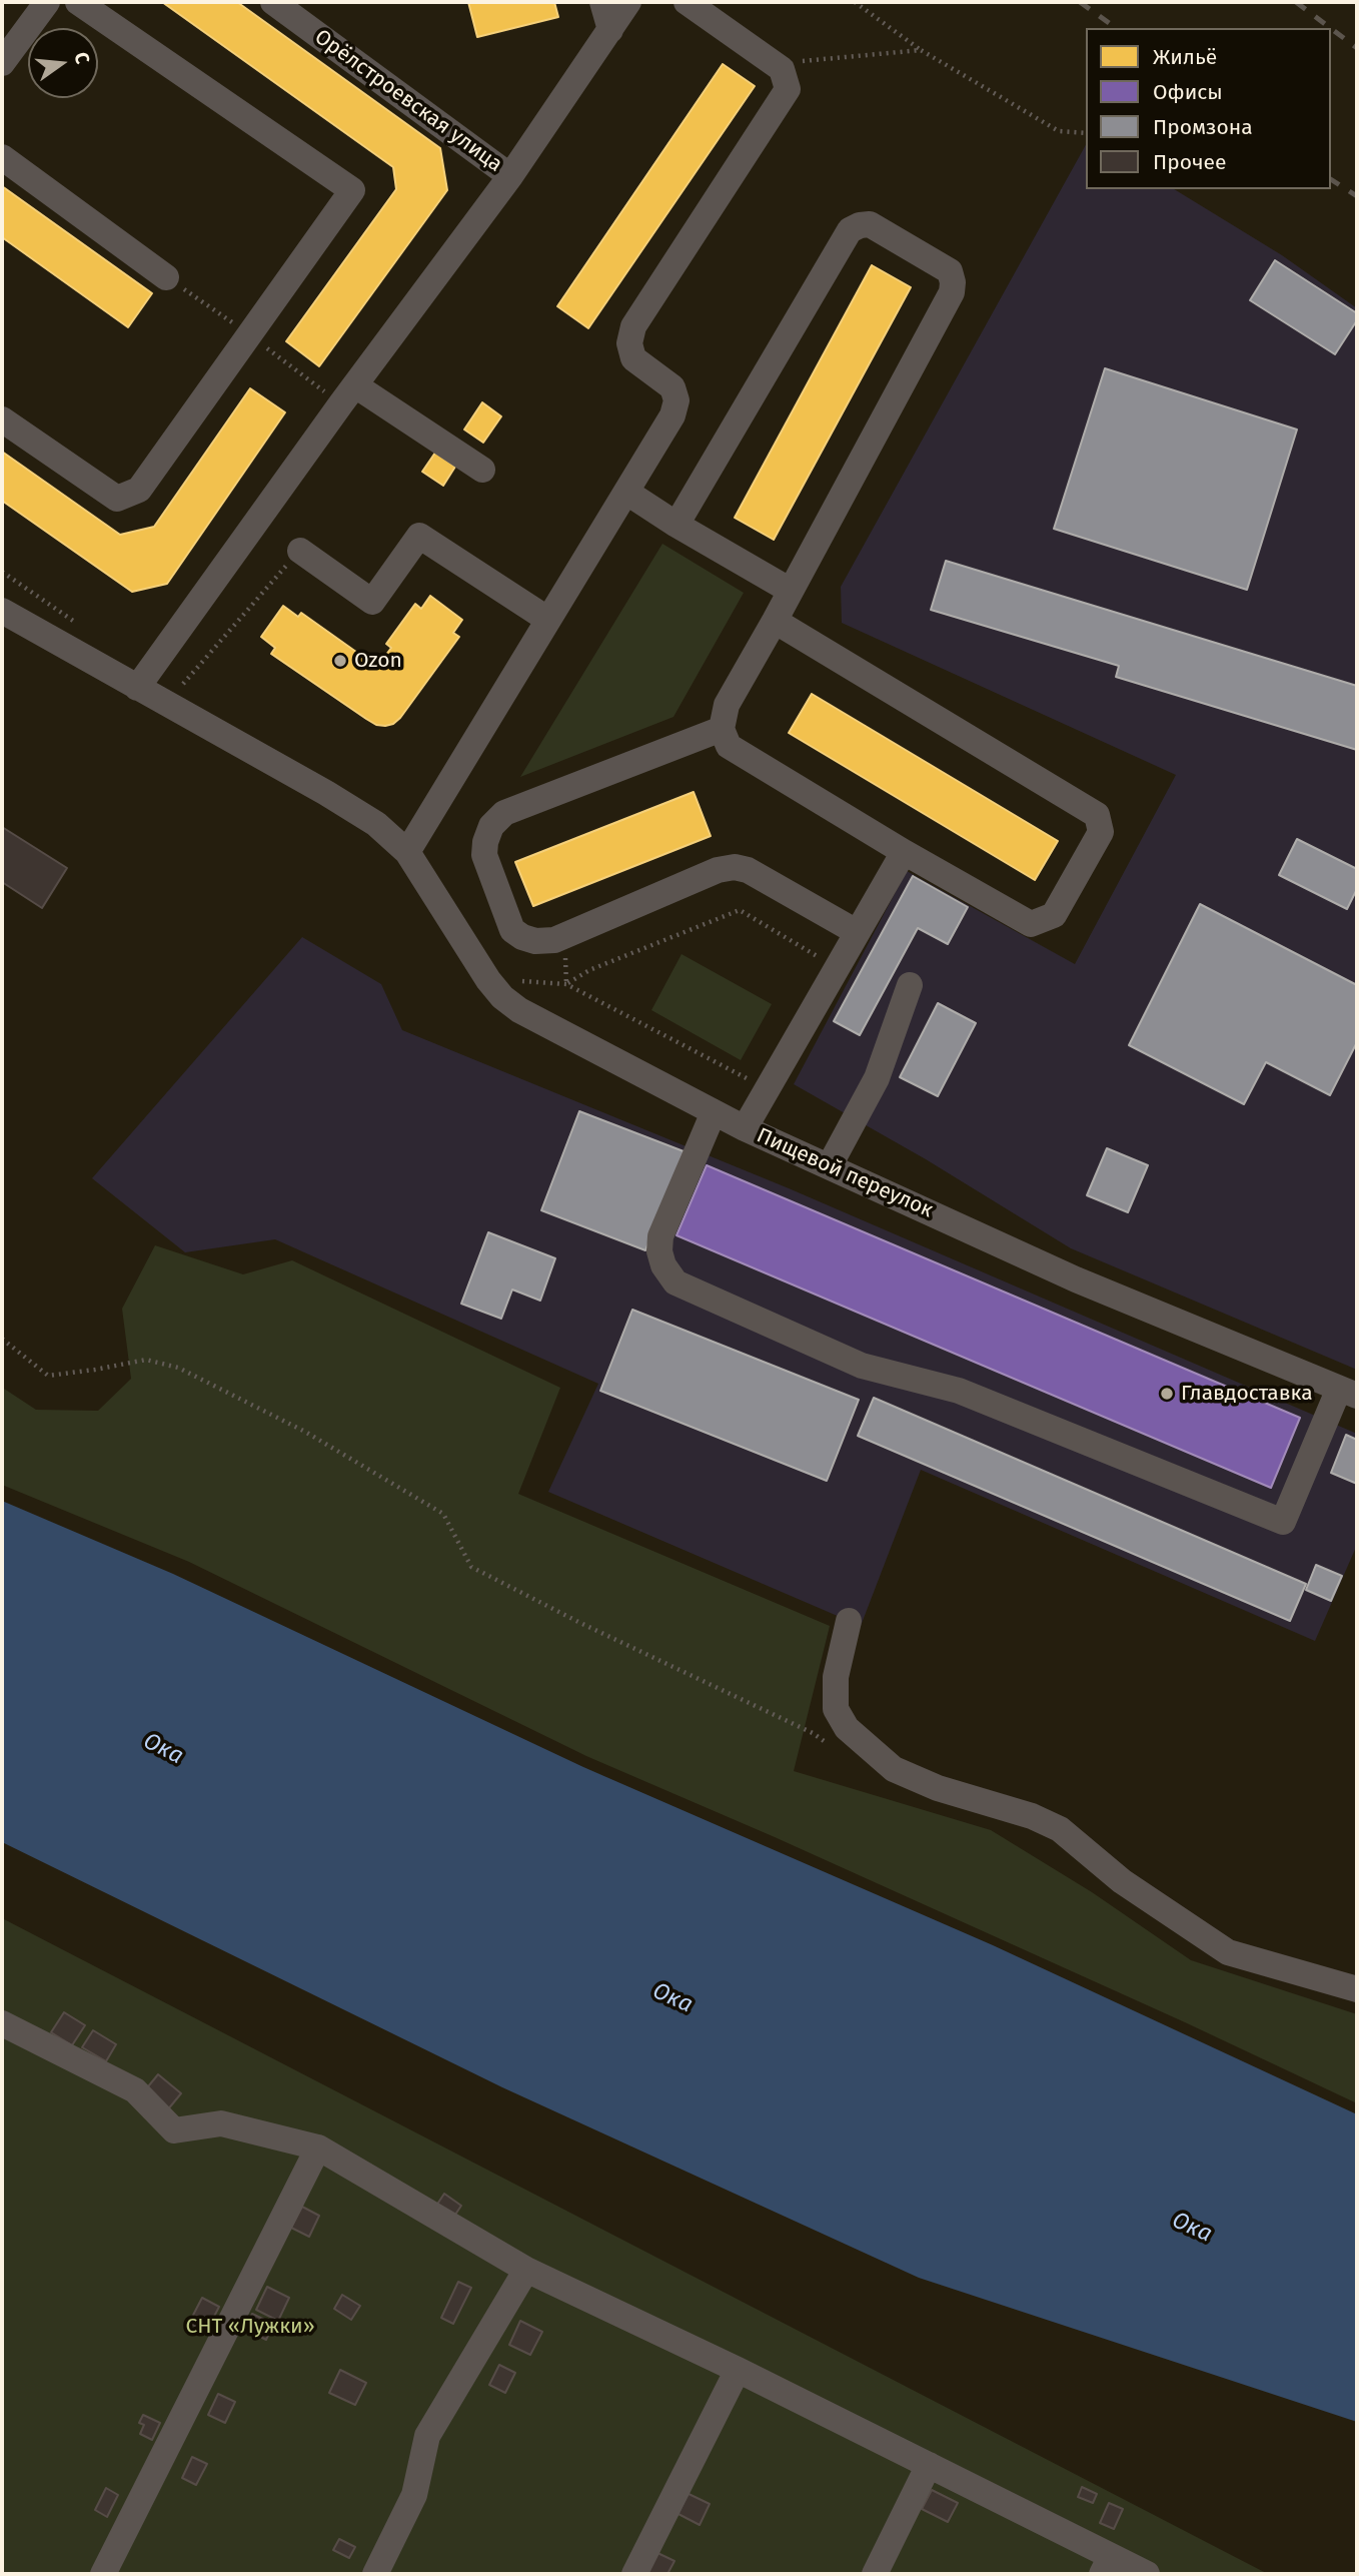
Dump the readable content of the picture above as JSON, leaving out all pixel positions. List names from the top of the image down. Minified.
{"streets":{"street":["Орёлстроевская улица","Пищевой переулок"]},"water":["Ока"],"parks":["СНТ «Лужки»"],"places":["Ozon","Главдоставка"],"legend":["Жильё","Офисы","Промзона","Прочее"],"north":"right"}
